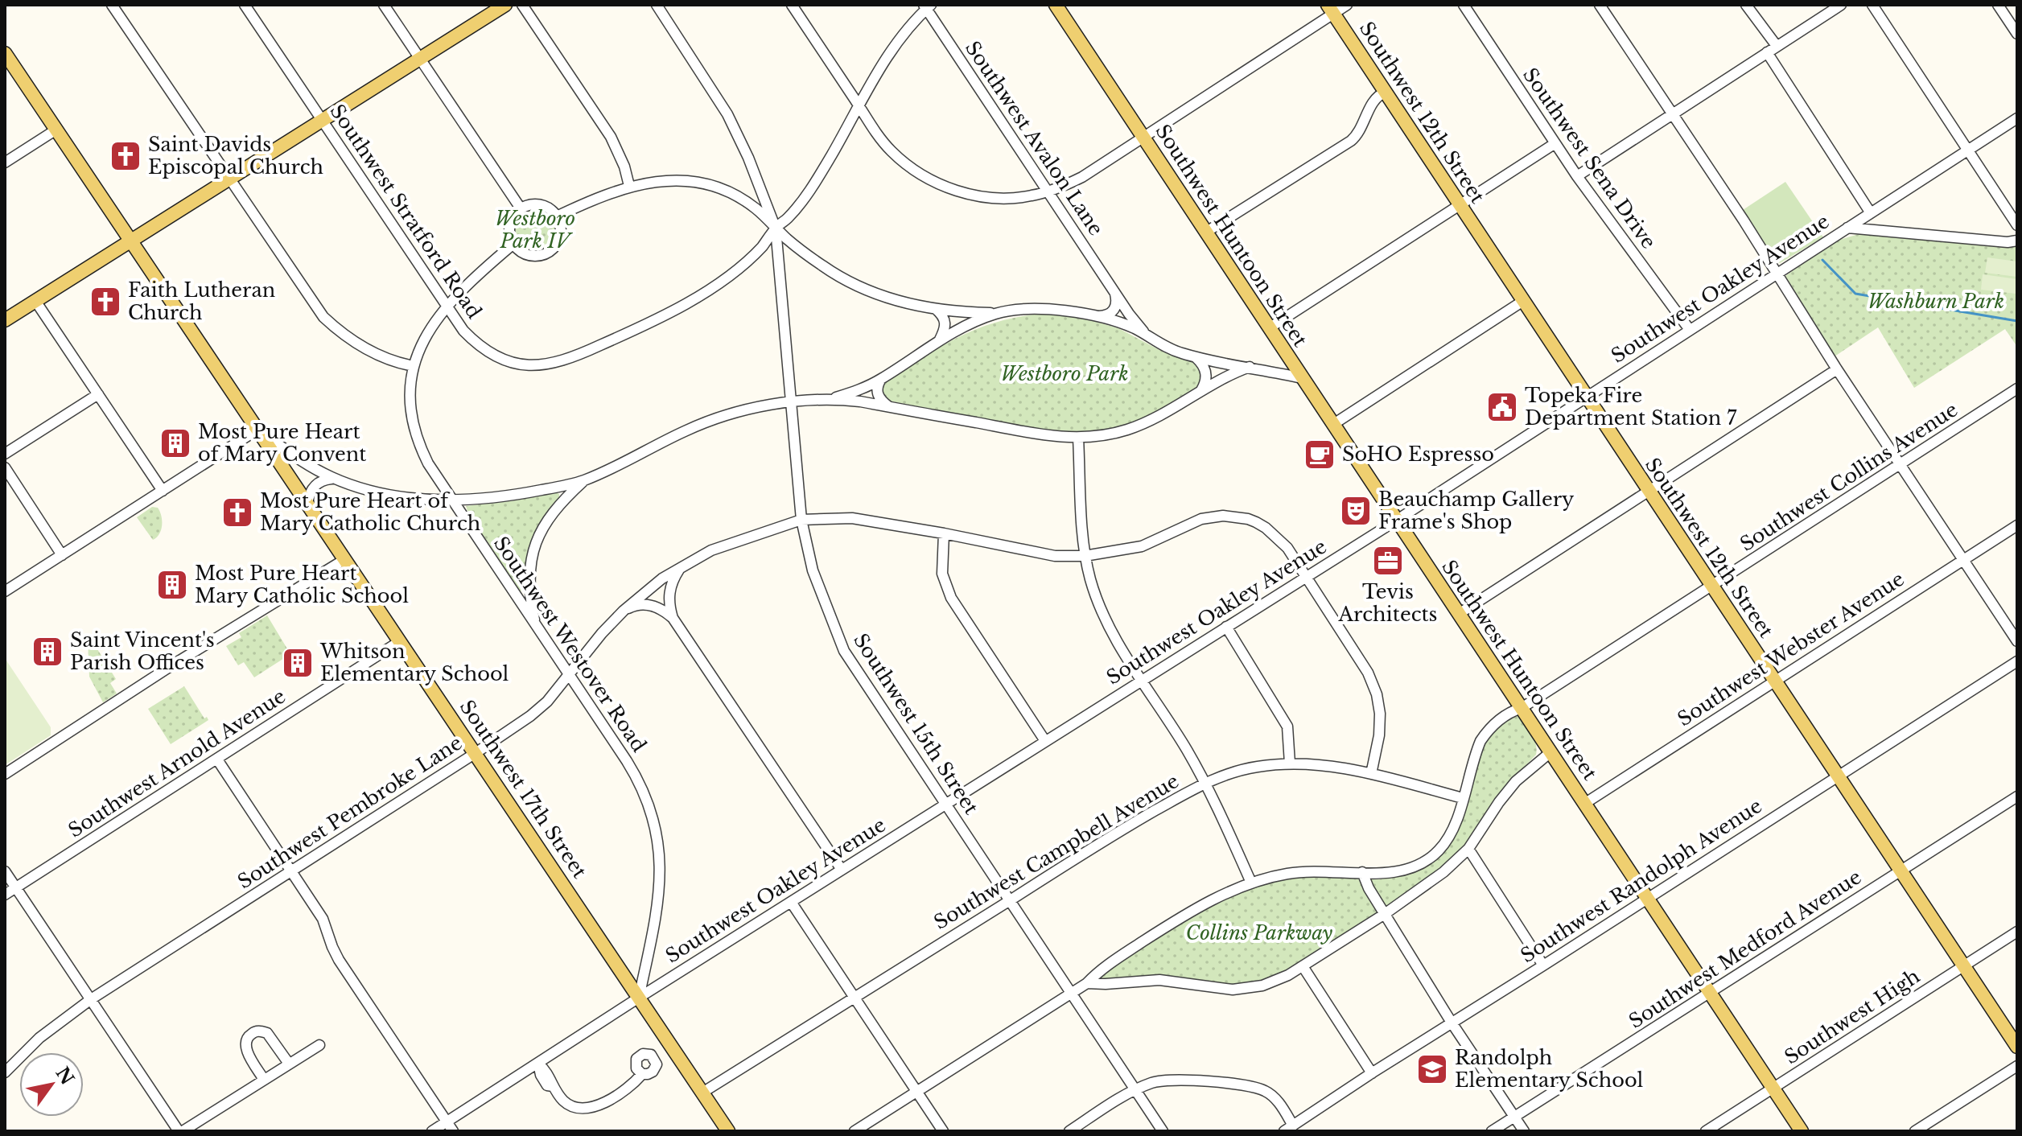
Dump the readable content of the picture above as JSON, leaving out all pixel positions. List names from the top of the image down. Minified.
{"streets":{"main road":["Southwest 12th Street","Southwest Huntoon Street","Southwest 17th Street"],"street":["Southwest Avalon Lane","Southwest Sena Drive","Southwest Stratford Road","Southwest Oakley Avenue","Southwest Collins Avenue","Southwest Westover Road","Southwest Webster Avenue","Southwest 15th Street","Southwest Arnold Avenue","Southwest Pembroke Lane","Southwest Campbell Avenue","Southwest Randolph Avenue","Southwest Medford Avenue","Southwest High"]},"crossings":[["Southwest 12th Street","Southwest Oakley Avenue"],["Southwest 12th Street","Southwest Collins Avenue"],["Southwest 12th Street","Southwest Webster Avenue"],["Southwest 12th Street","Southwest Randolph Avenue"],["Southwest 12th Street","Southwest Medford Avenue"],["Southwest 12th Street","Southwest High"],["Southwest Avalon Lane","Southwest Stratford Road"],["Southwest Sena Drive","Southwest Oakley Avenue"],["Southwest Stratford Road","Southwest Westover Road"],["Southwest Stratford Road","Southwest 15th Street"],["Southwest Huntoon Street","Southwest Oakley Avenue"],["Southwest Huntoon Street","Southwest Collins Avenue"],["Southwest Huntoon Street","Southwest Webster Avenue"],["Southwest Huntoon Street","Southwest Randolph Avenue"],["Southwest Huntoon Street","Southwest Medford Avenue"],["Southwest Huntoon Street","Southwest High"],["Southwest Oakley Avenue","Southwest Westover Road"],["Southwest Oakley Avenue","Southwest 15th Street"],["Southwest Oakley Avenue","Southwest 17th Street"],["Southwest Oakley Avenue","Southwest Pembroke Lane"],["Southwest Collins Avenue","Southwest 15th Street"],["Southwest Collins Avenue","Southwest Campbell Avenue"],["Southwest Westover Road","Southwest 17th Street"],["Southwest Westover Road","Southwest Pembroke Lane"],["Southwest 15th Street","Southwest Pembroke Lane"],["Southwest 15th Street","Southwest Campbell Avenue"],["Southwest Arnold Avenue","Southwest 17th Street"],["Southwest 17th Street","Southwest Pembroke Lane"],["Southwest 17th Street","Southwest Campbell Avenue"],["Southwest Pembroke Lane","Southwest Campbell Avenue"]],"parks":["Westboro Park IV","Washburn Park","Westboro Park","Collins Parkway"],"places":{"church":["Saint Davids Episcopal Church","Faith Lutheran Church","Most Pure Heart of Mary Catholic Church"],"public building":["Topeka Fire Department Station 7"],"building":["Most Pure Heart of Mary Convent","Most Pure Heart Mary Catholic School","Saint Vincent's Parish Offices","Whitson Elementary School"],"cafe":["SoHO Espresso"],"theatre":["Beauchamp Gallery Frame's Shop"],"office":["Tevis Architects"],"school or university":["Randolph Elementary School"]},"north":"top right"}
